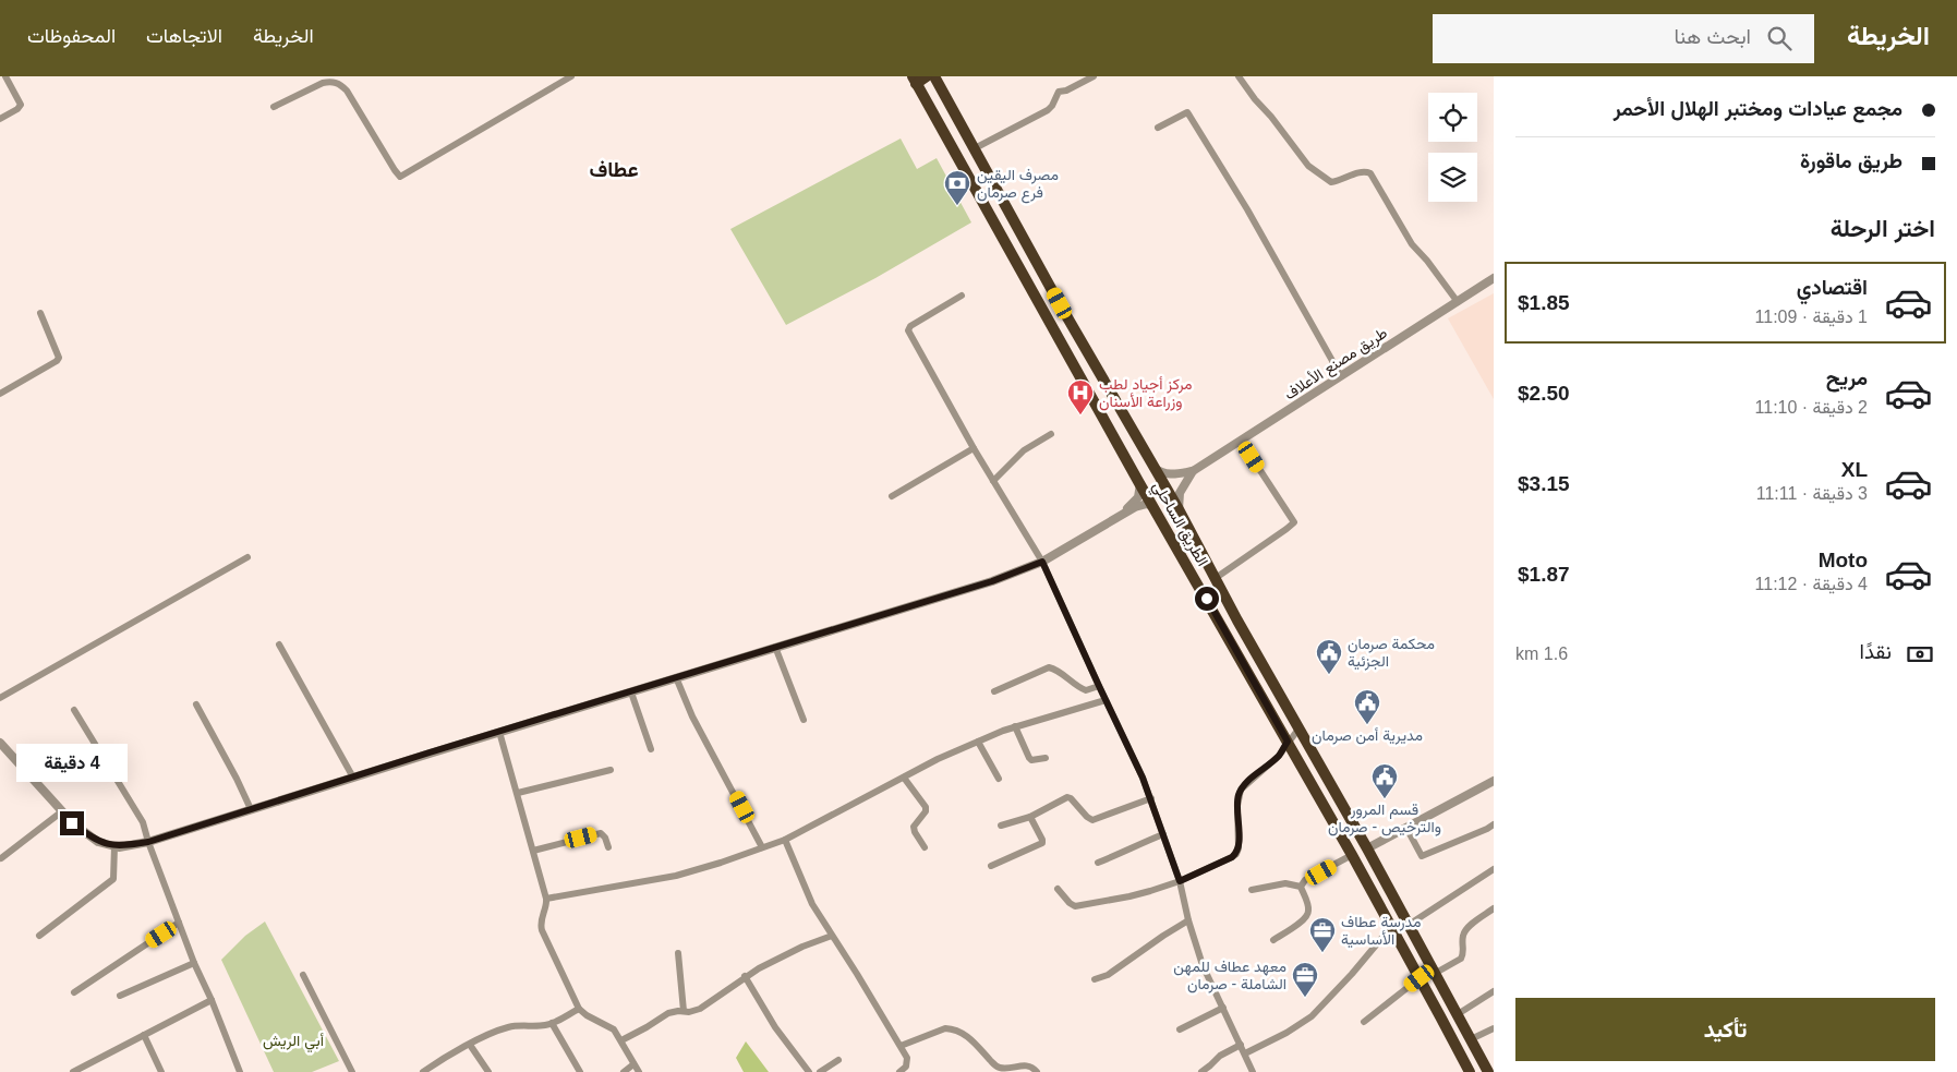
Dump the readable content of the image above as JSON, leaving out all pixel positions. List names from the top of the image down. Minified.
{"streets":{"highway":["الطريق الساحلي"],"street":["طريق مصنع الأعلاف"]},"crossings":[["طريق مصنع الأعلاف","الطريق الساحلي"]],"districts":["عطاف"],"parks":["أبي الريش"],"places":{"bank":["مصرف اليقين فرع صرمان"],"hospital":["مركز أجياد لطب وزراعة الأسنان"],"public building":["محكمة صرمان الجزئية","مديرية أمن صرمان","قسم المرور والترخيص - صرمان"],"office":["مدرسة عطاف الأساسية","معهد عطاف للمهن الشاملة - صرمان"]},"page":{"header":"الخريطة","search":"ابحث هنا","nav":["الخريطة","الاتجاهات","المحفوظات"],"banner":["مجمع عيادات ومختبر الهلال الأحمر","طريق ماقورة"],"heading":"اختر الرحلة","list":[{"name":"اقتصادي","note":"1 دقيقة · 11:09","value":"$1.85"},{"name":"مريح","note":"2 دقيقة · 11:10","value":"$2.50"},{"name":"XL","note":"3 دقيقة · 11:11","value":"$3.15"},{"name":"Moto","note":"4 دقيقة · 11:12","value":"$1.87"}],"pay":["نقدًا","1.6 km"],"bubble":"4 دقيقة","buttons":"تأكيد"}}
